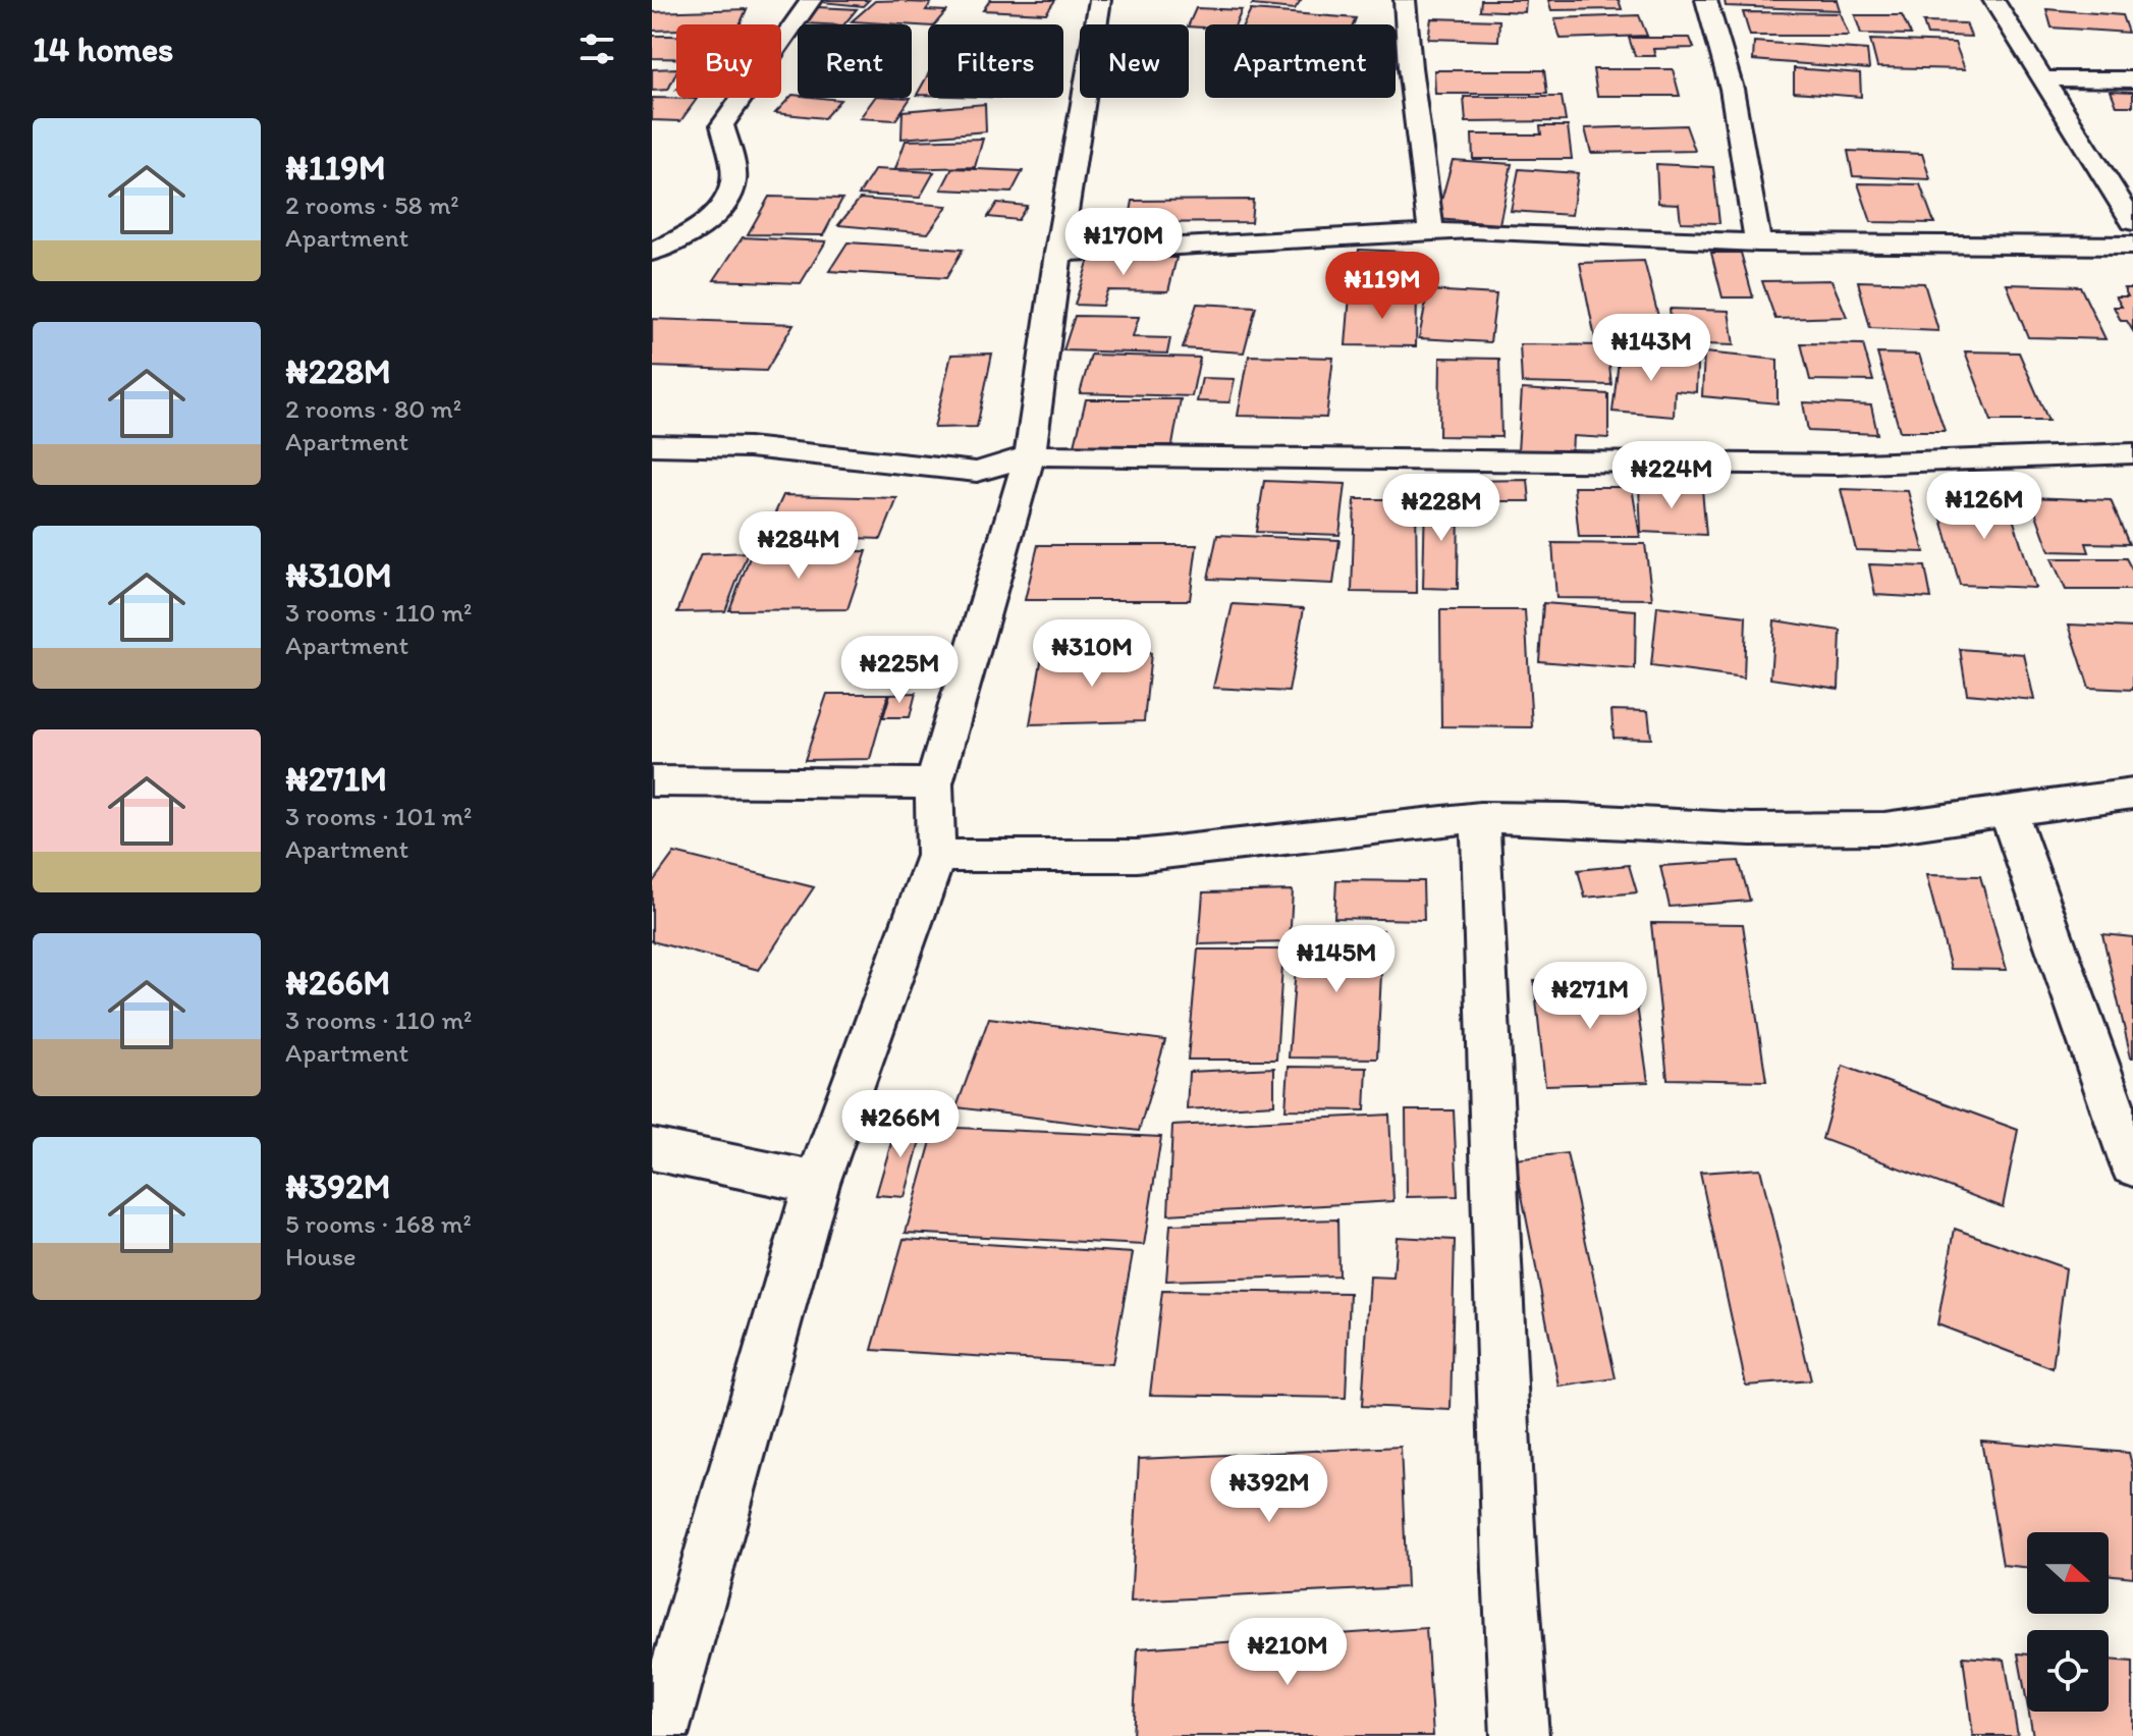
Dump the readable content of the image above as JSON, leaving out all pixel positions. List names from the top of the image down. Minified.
{"north":"right","page":{"heading":"14 homes","chip":["Buy","Rent","Filters","New","Apartment"],"list":[{"name":"₦119M","note":"2 rooms · 58 m² · Apartment"},{"name":"₦228M","note":"2 rooms · 80 m² · Apartment"},{"name":"₦310M","note":"3 rooms · 110 m² · Apartment"},{"name":"₦271M","note":"3 rooms · 101 m² · Apartment"},{"name":"₦266M","note":"3 rooms · 110 m² · Apartment"},{"name":"₦392M","note":"5 rooms · 168 m² · House"}],"price":["₦170M","₦119M","₦143M","₦224M","₦126M","₦228M","₦284M","₦310M","₦225M","₦145M","₦271M","₦266M","₦392M","₦210M"]}}
